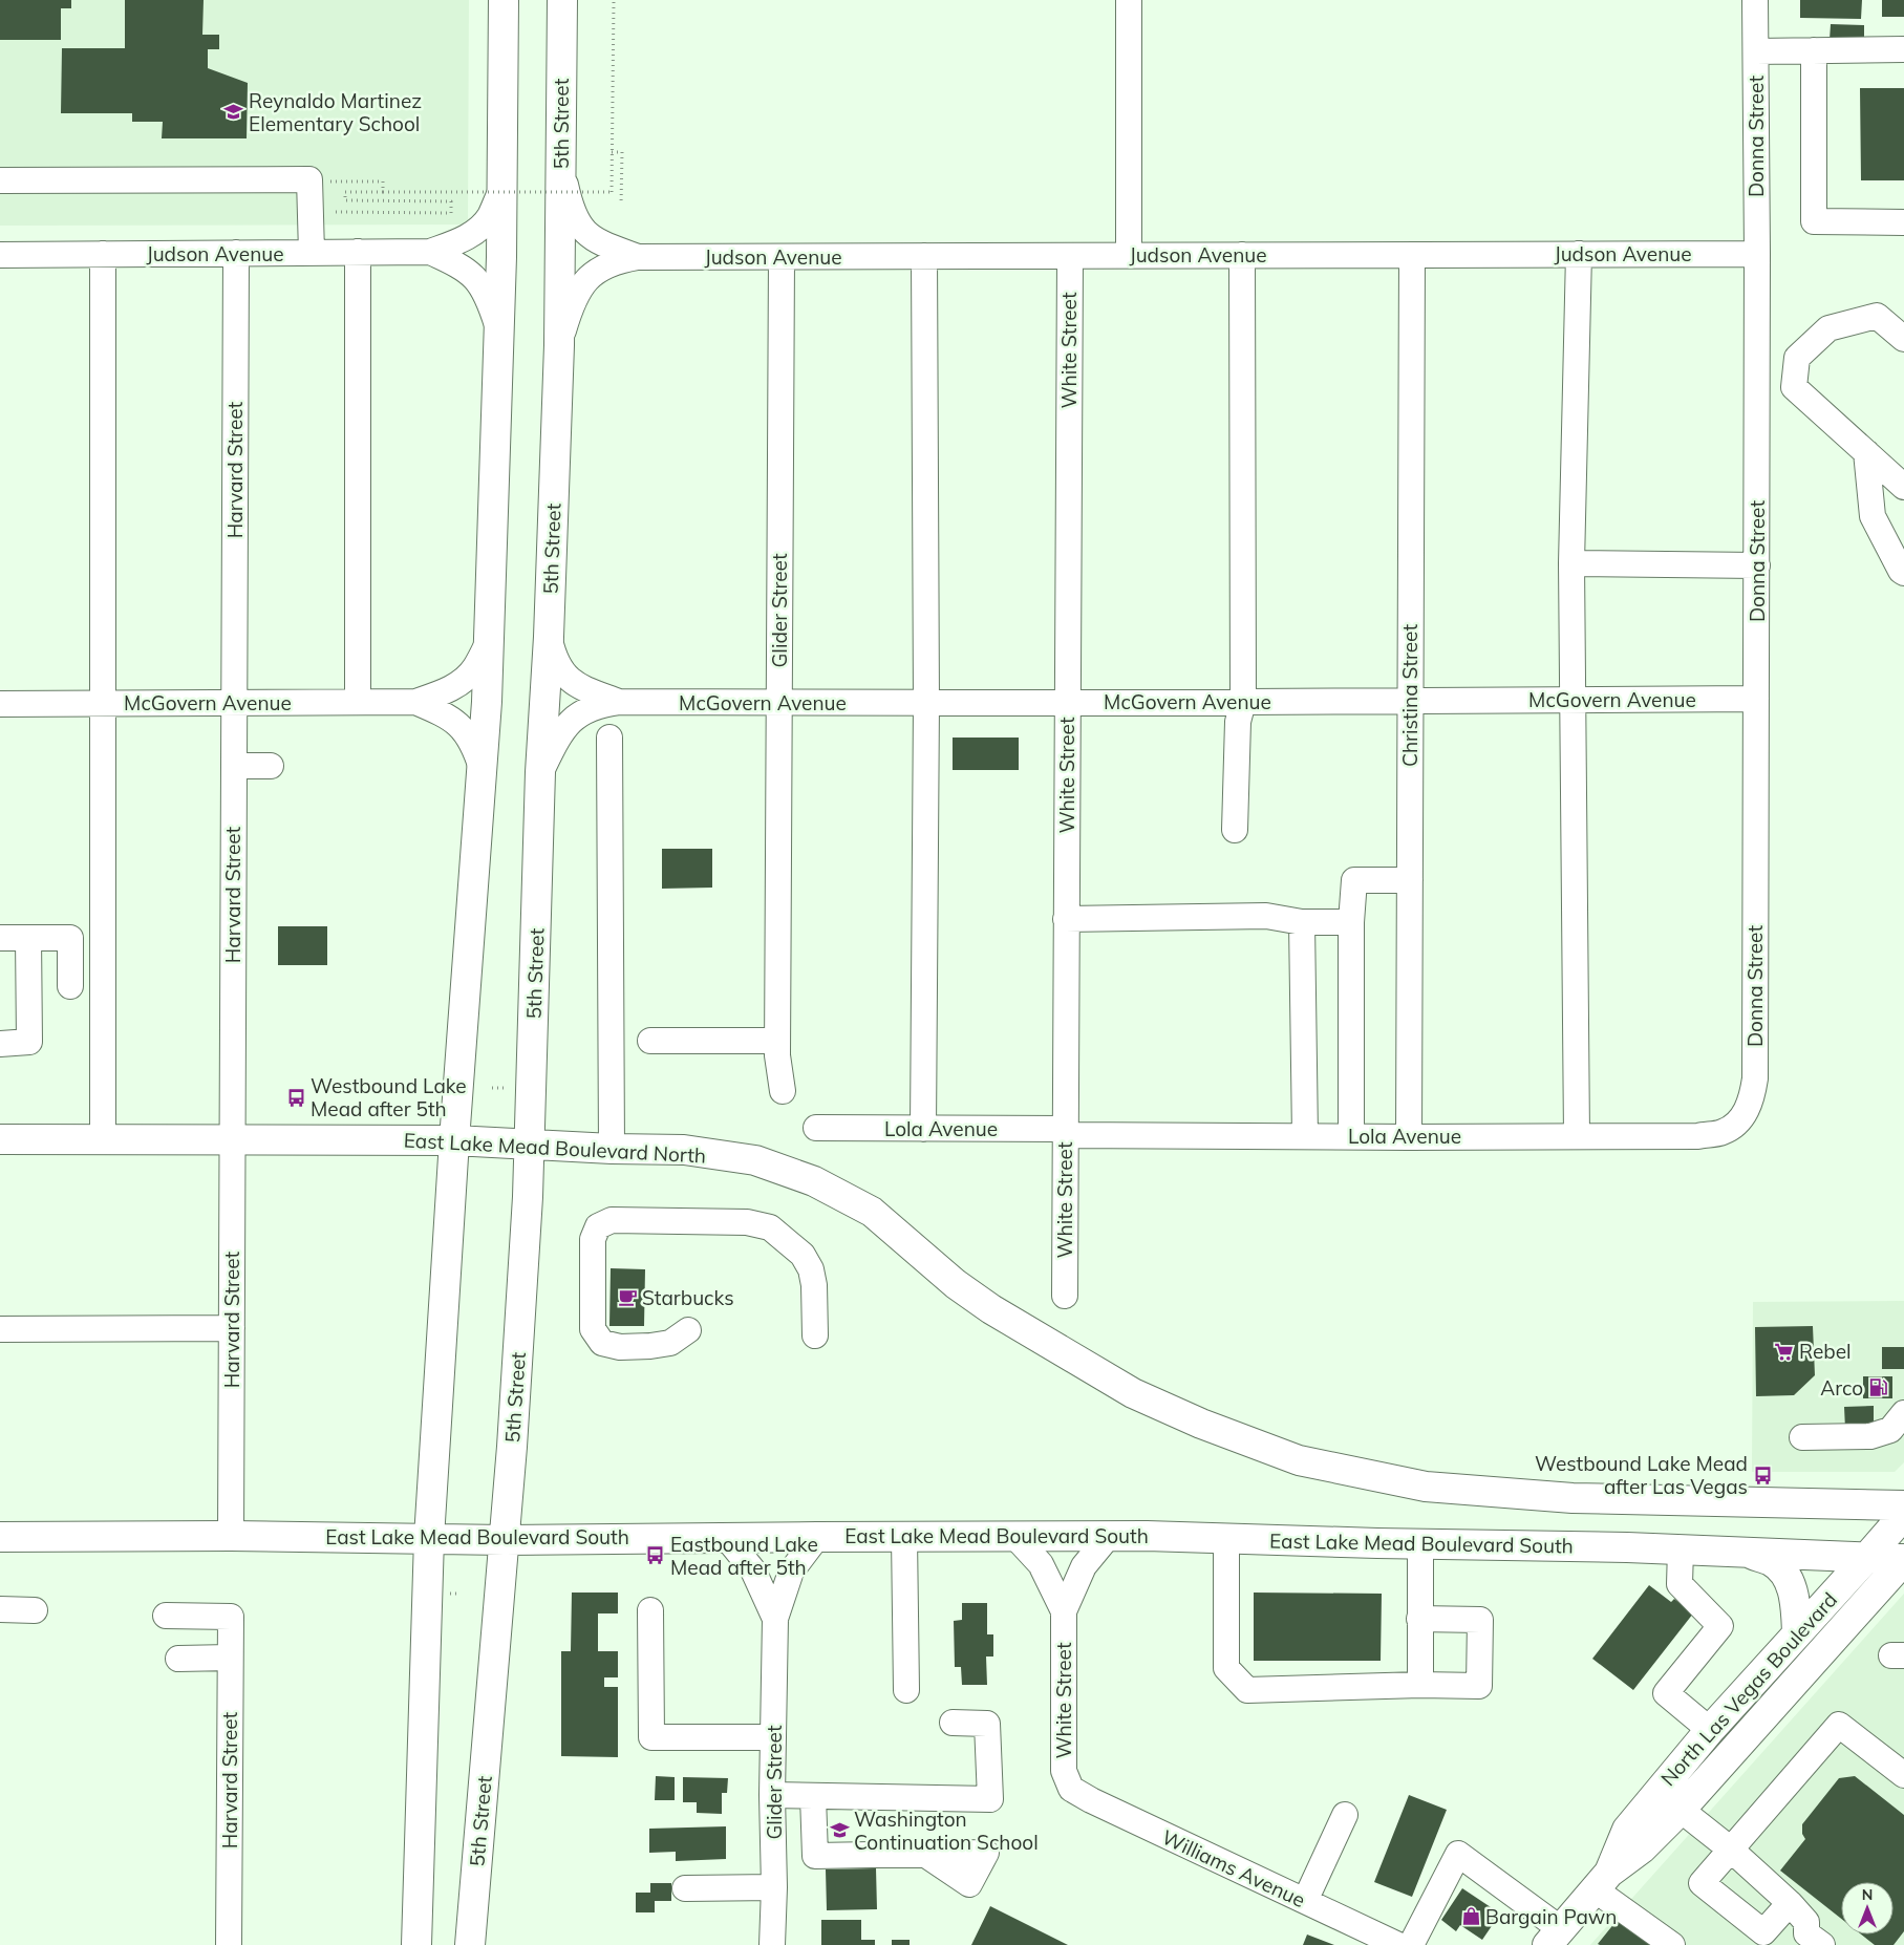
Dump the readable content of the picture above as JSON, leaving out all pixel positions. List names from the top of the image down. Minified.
{"streets":{"main road":["5th Street","East Lake Mead Boulevard North","East Lake Mead Boulevard South","North Las Vegas Boulevard"],"street":["Donna Street","Judson Avenue","White Street","Harvard Street","Glider Street","Christina Street","McGovern Avenue","Lola Avenue","Williams Avenue"]},"crossings":[["5th Street","Judson Avenue"],["5th Street","McGovern Avenue"],["5th Street","East Lake Mead Boulevard North"],["5th Street","East Lake Mead Boulevard South"],["Donna Street","Judson Avenue"],["Donna Street","McGovern Avenue"],["Donna Street","Lola Avenue"],["Judson Avenue","White Street"],["Judson Avenue","Harvard Street"],["Judson Avenue","Glider Street"],["Judson Avenue","Christina Street"],["White Street","McGovern Avenue"],["White Street","Lola Avenue"],["White Street","East Lake Mead Boulevard South"],["White Street","Williams Avenue"],["Harvard Street","McGovern Avenue"],["Harvard Street","East Lake Mead Boulevard North"],["Harvard Street","East Lake Mead Boulevard South"],["Glider Street","McGovern Avenue"],["Glider Street","East Lake Mead Boulevard South"],["Christina Street","McGovern Avenue"],["Christina Street","Lola Avenue"],["East Lake Mead Boulevard South","North Las Vegas Boulevard"]],"places":{"school or university":["Reynaldo Martinez Elementary School","Washington Continuation School"],"bus stop":["Westbound Lake Mead after 5th","Westbound Lake Mead after Las Vegas","Eastbound Lake Mead after 5th"],"cafe":["Starbucks"],"supermarket":["Rebel"],"fuel station":["Arco"],"shop":["Bargain Pawn"]},"north":"top"}
